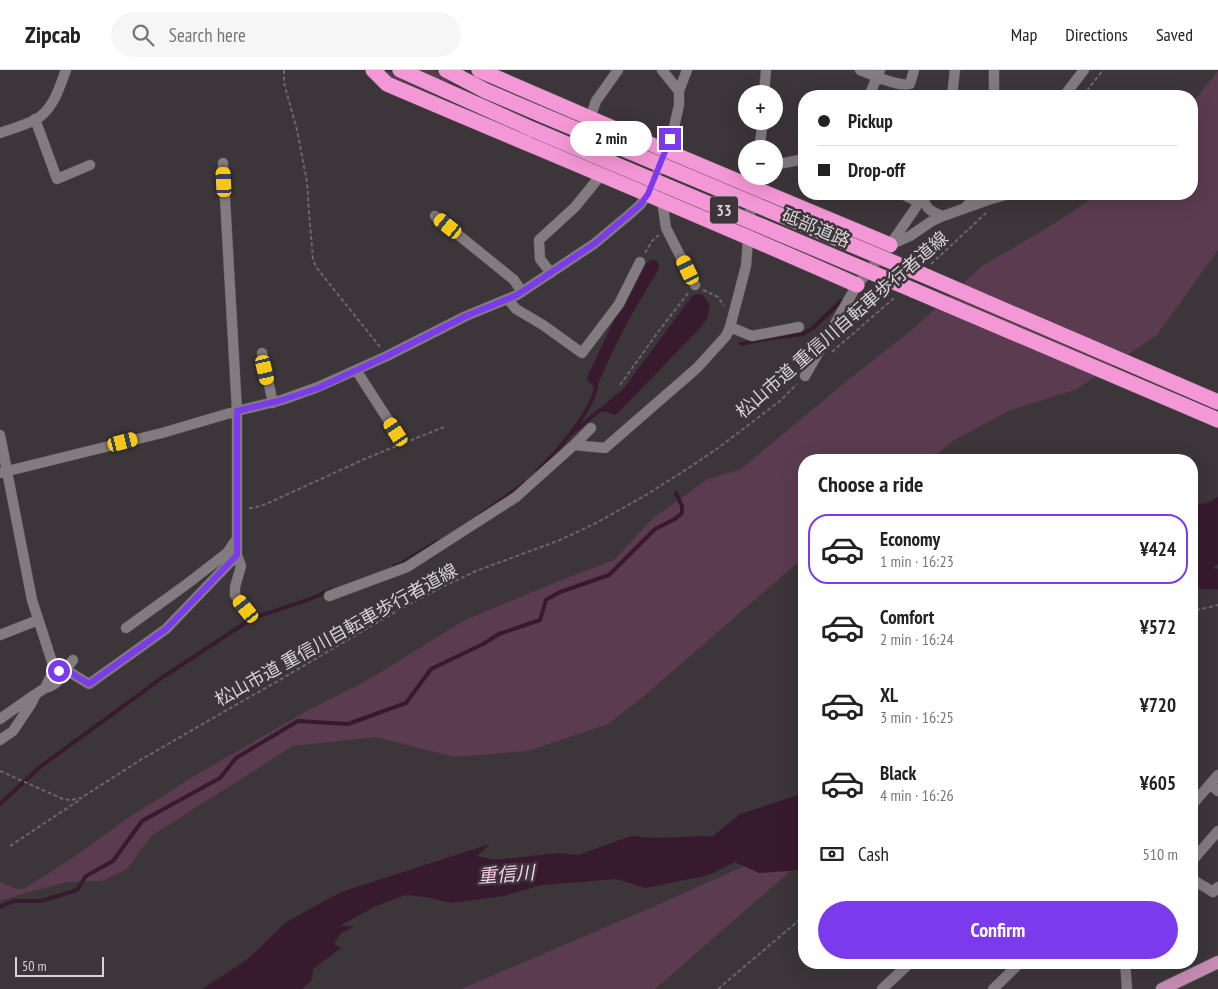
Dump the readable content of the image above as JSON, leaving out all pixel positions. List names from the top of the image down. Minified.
{"streets":{"highway":["33","砥部道路"],"path":["松山市道 重信川自転車歩行者道線"]},"water":["重信川"],"scale_bar":"50 m","page":{"header":"Zipcab","search":"Search here","nav":["Map","Directions","Saved"],"map_buttons":["+","−"],"banner":["Pickup","Drop-off"],"bubble":"2 min","heading":"Choose a ride","list":[{"name":"Economy","note":"1 min · 16:23","value":"¥424"},{"name":"Comfort","note":"2 min · 16:24","value":"¥572"},{"name":"XL","note":"3 min · 16:25","value":"¥720"},{"name":"Black","note":"4 min · 16:26","value":"¥605"}],"pay":["Cash","510 m"],"buttons":"Confirm","scale":"50 m"}}
